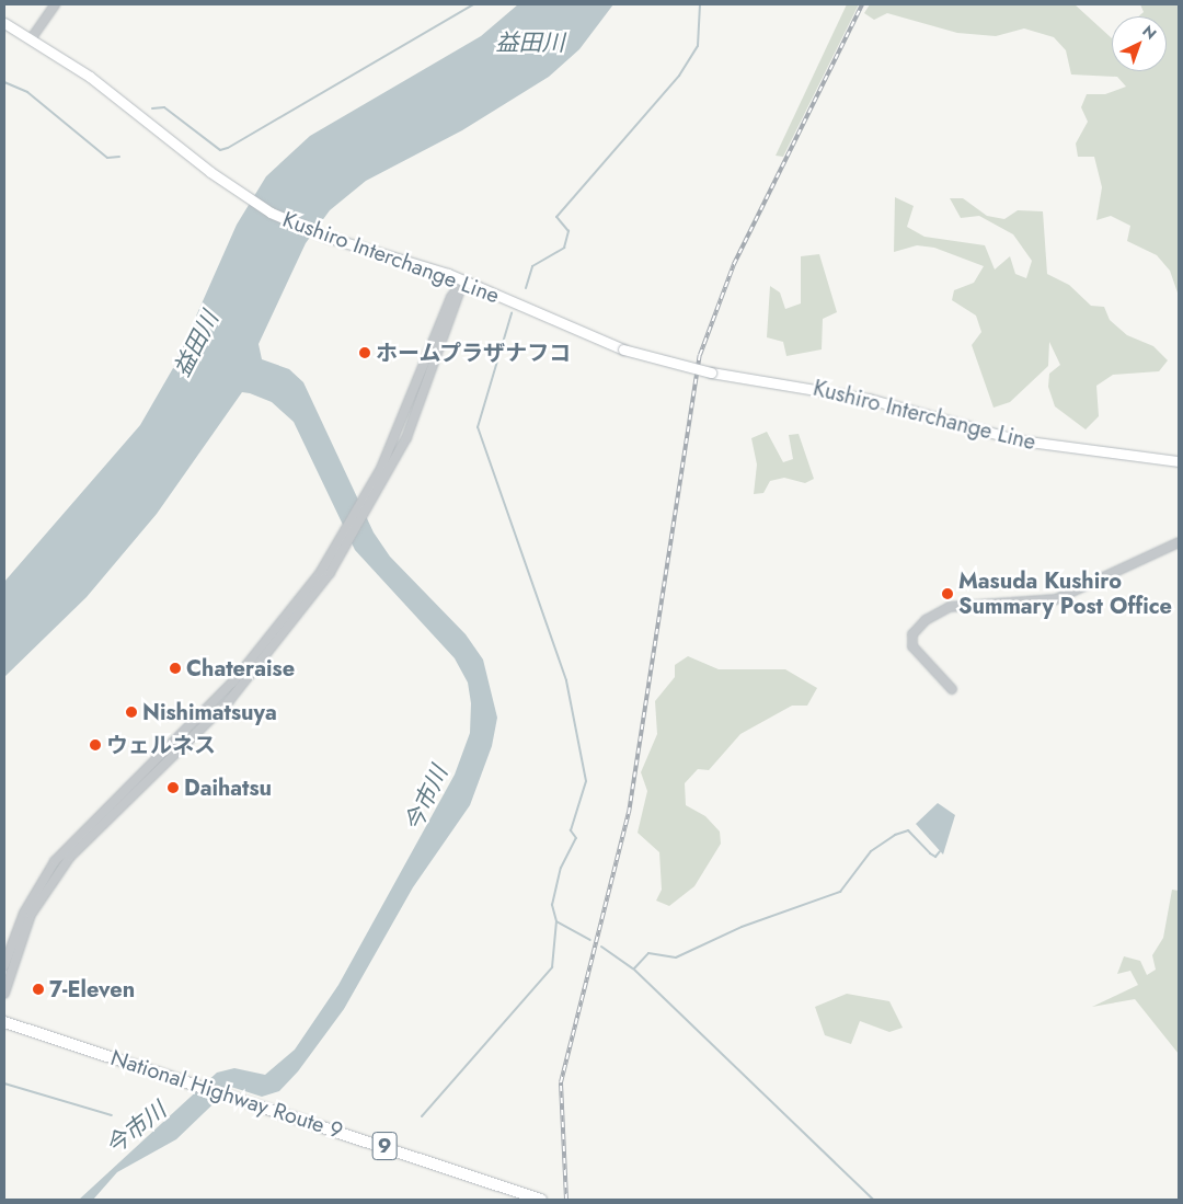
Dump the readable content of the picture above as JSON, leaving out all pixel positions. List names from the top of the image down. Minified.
{"streets":{"highway":["National Highway Route 9","9"],"main road":["Kushiro Interchange Line"]},"water":["益田川","今市川"],"places":["ホームプラザナフコ","Masuda Kushiro Summary Post Office","Chateraise","Nishimatsuya","ウェルネス","Daihatsu","7-Eleven"],"north":"top right"}
